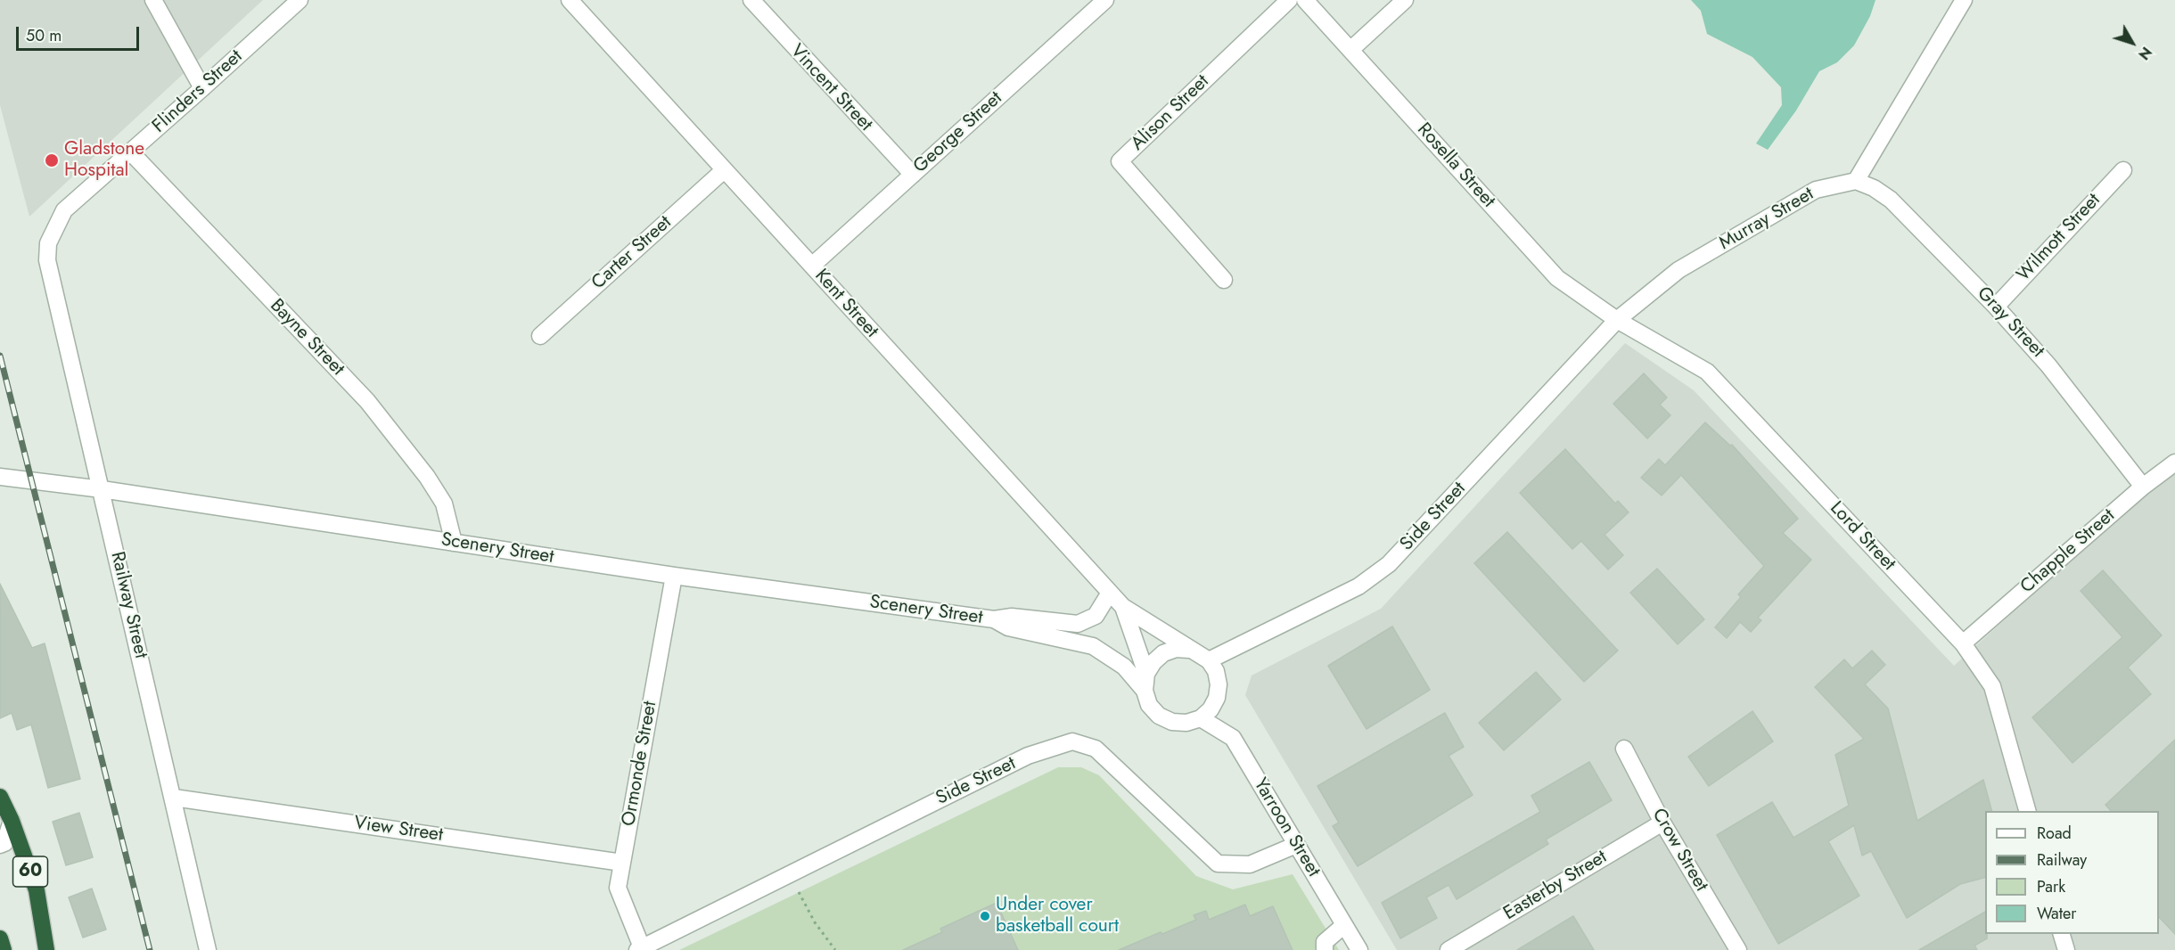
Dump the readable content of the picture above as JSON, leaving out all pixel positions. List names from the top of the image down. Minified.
{"streets":{"highway":["60"],"street":["Vincent Street","Flinders Street","Alison Street","George Street","Rosella Street","Murray Street","Wilmott Street","Carter Street","Kent Street","Gray Street","Bayne Street","Side Street","Lord Street","Scenery Street","Chapple Street","Railway Street","Ormonde Street","Yarroon Street","View Street","Crow Street","Easterby Street"]},"crossings":[["Vincent Street","George Street"],["Flinders Street","Bayne Street"],["Flinders Street","Railway Street"],["George Street","Kent Street"],["Rosella Street","Murray Street"],["Rosella Street","Side Street"],["Rosella Street","Lord Street"],["Murray Street","Gray Street"],["Murray Street","Side Street"],["Murray Street","Lord Street"],["Wilmott Street","Gray Street"],["Carter Street","Kent Street"],["Kent Street","Side Street"],["Kent Street","Scenery Street"],["Kent Street","Yarroon Street"],["Gray Street","Chapple Street"],["Bayne Street","Scenery Street"],["Side Street","Lord Street"],["Side Street","Scenery Street"],["Side Street","Ormonde Street"],["Side Street","Yarroon Street"],["Lord Street","Chapple Street"],["Scenery Street","Railway Street"],["Scenery Street","Ormonde Street"],["Scenery Street","Yarroon Street"],["Railway Street","View Street"],["Ormonde Street","View Street"],["Crow Street","Easterby Street"]],"places":["Gladstone Hospital","Under cover basketball court"],"legend":["Road","Railway","Park","Water"],"scale_bar":"50 m","north":"bottom right"}
